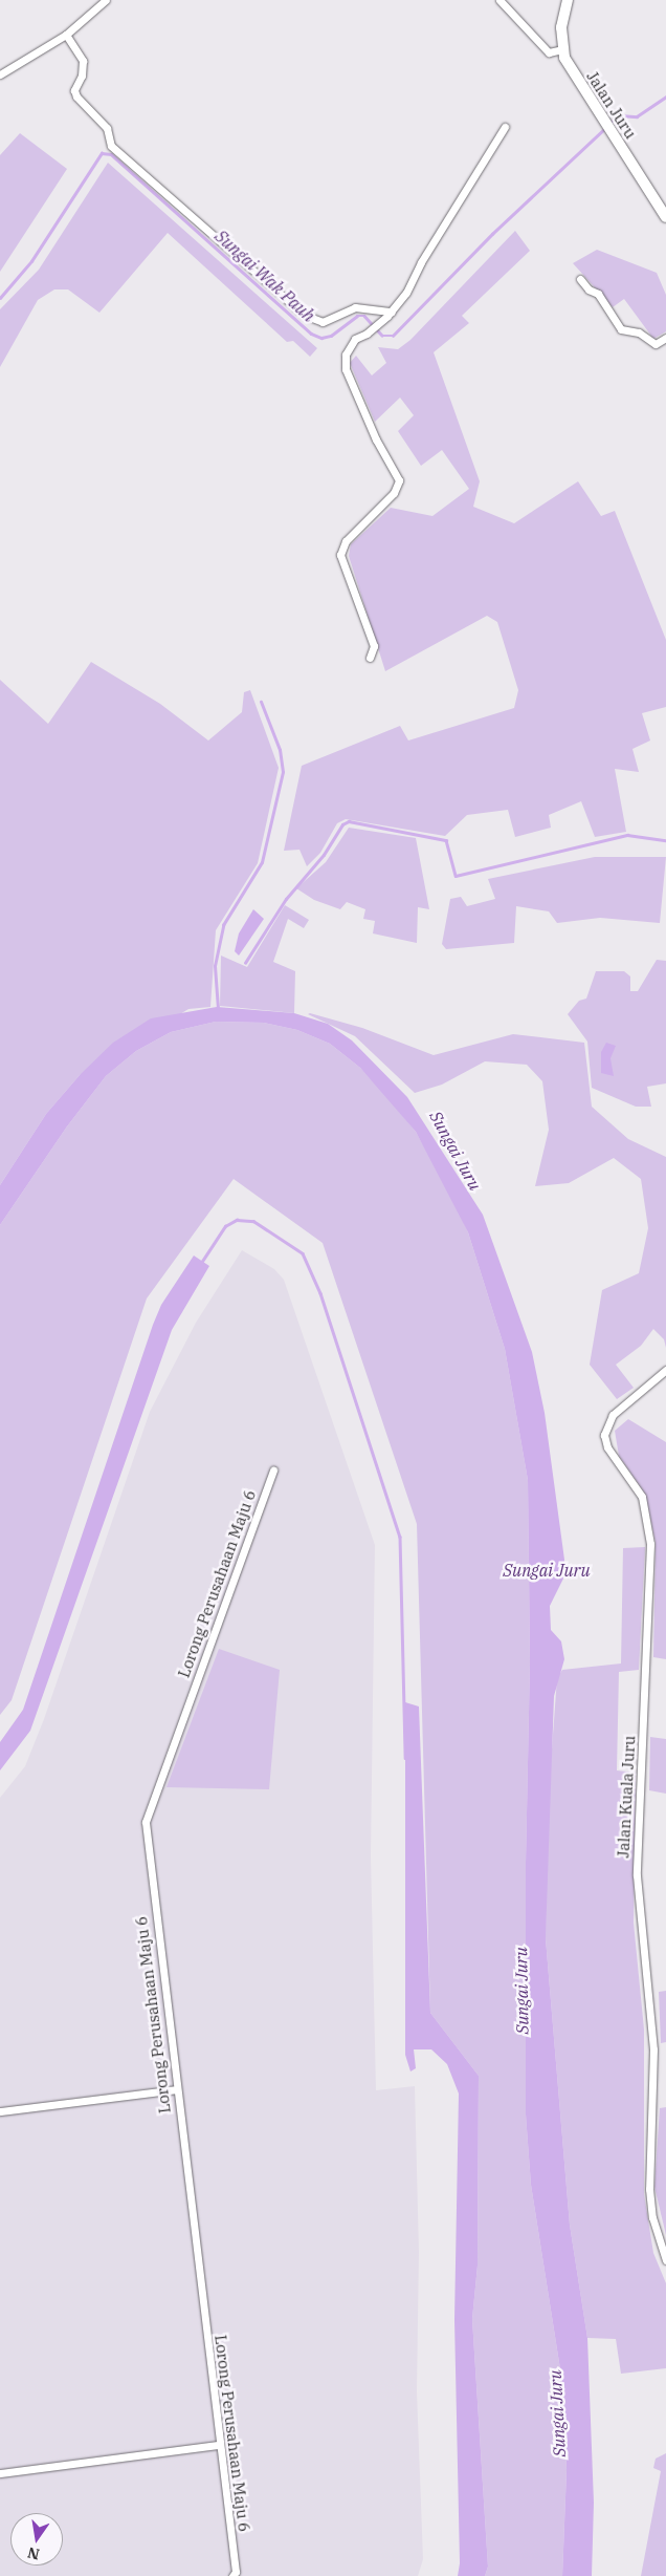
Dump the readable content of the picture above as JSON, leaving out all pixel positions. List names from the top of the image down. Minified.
{"streets":{"street":["Jalan Juru","Lorong Perusahaan Maju 6","Jalan Kuala Juru"]},"water":["Sungai Wak Pauh","Sungai Juru"],"north":"bottom"}
